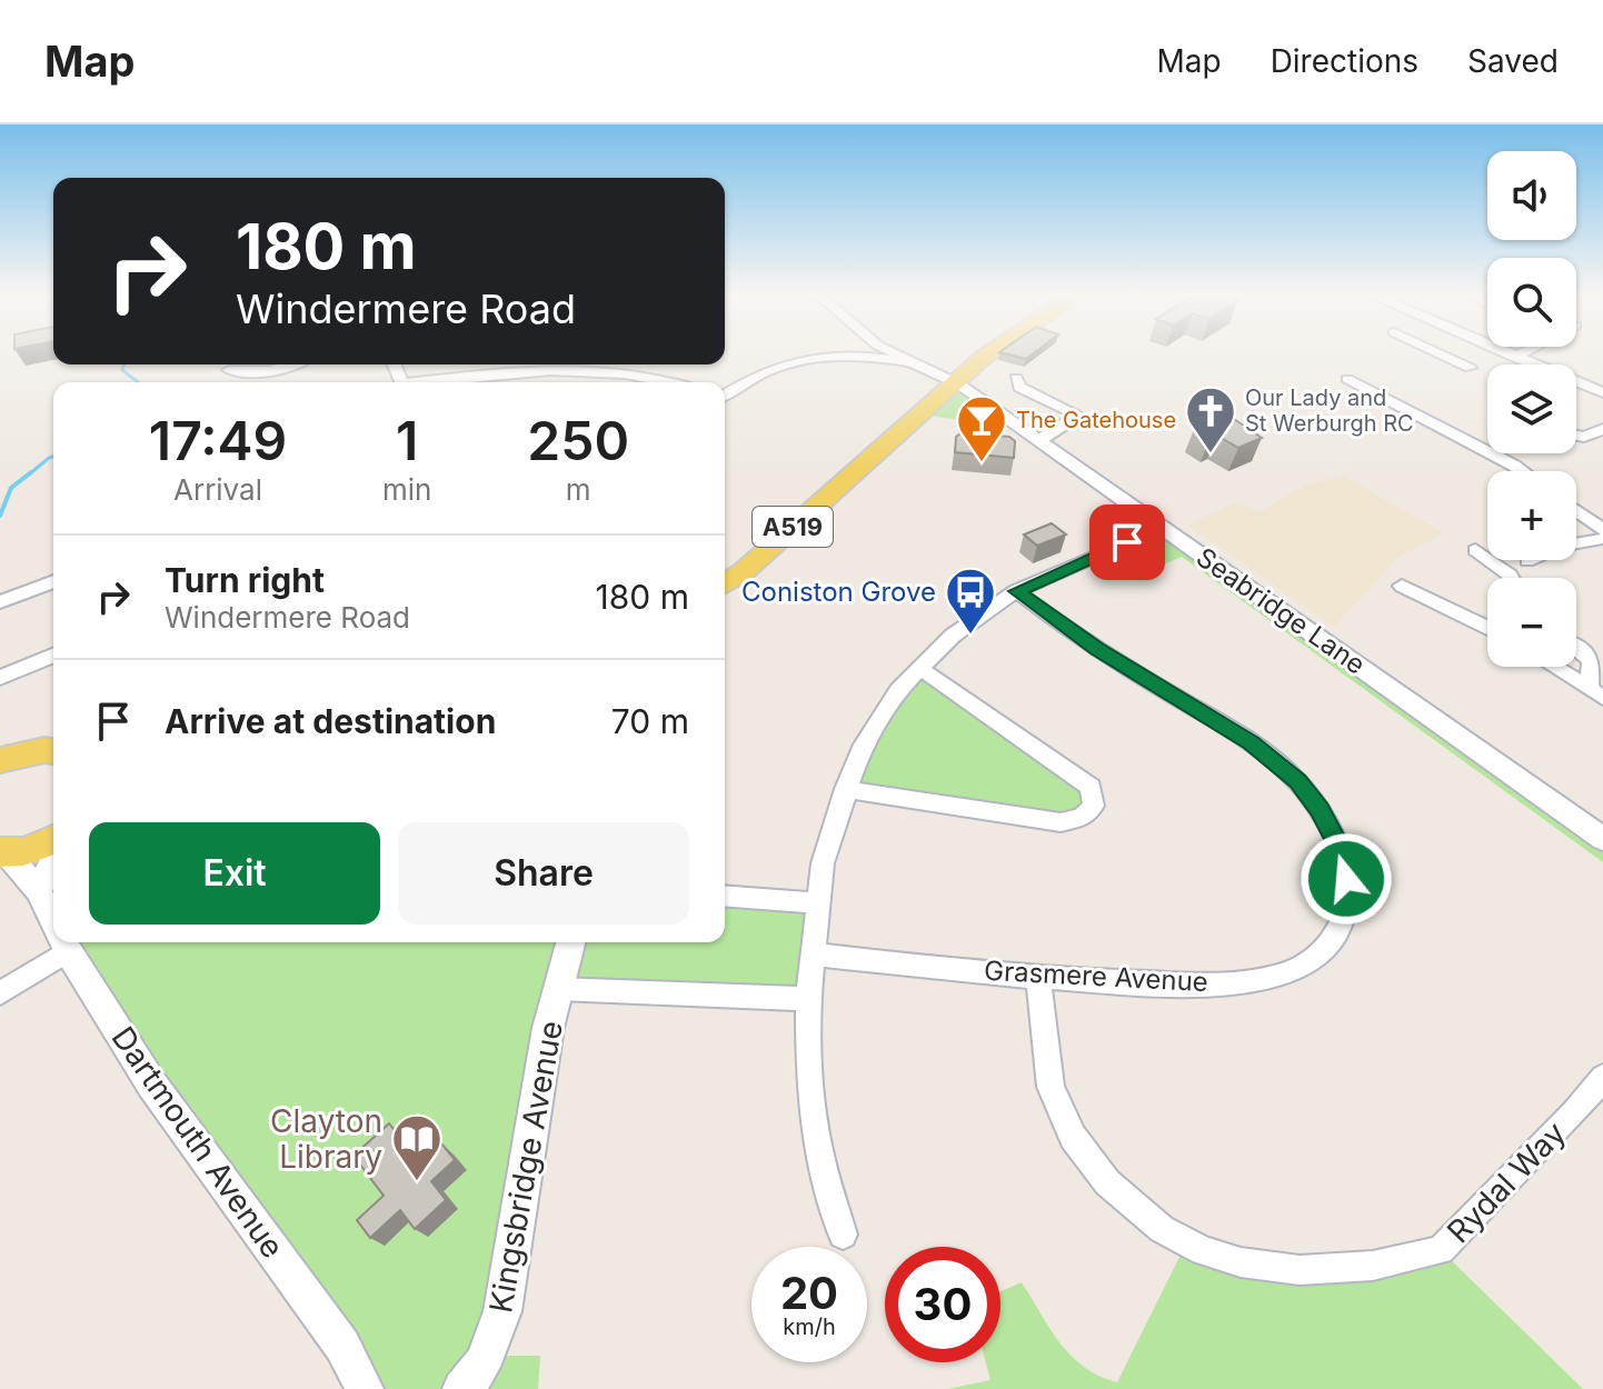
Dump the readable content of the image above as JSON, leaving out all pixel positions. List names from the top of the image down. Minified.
{"streets":{"main road":["A519"],"street":["Seabridge Lane","Grasmere Avenue","Dartmouth Avenue","Kingsbridge Avenue","Rydal Way"]},"crossings":[["A519","Seabridge Lane"],["Grasmere Avenue","Rydal Way"]],"places":{"church":["Our Lady and St Werburgh RC"],"bar":["The Gatehouse"],"bus stop":["Coniston Grove"],"library":["Clayton Library"]},"page":{"header":"Map","nav":["Map","Directions","Saved"],"map_buttons":["+","−"],"turn":["180 m","Windermere Road"],"eta":["17:49","Arrival","1","min","250","m"],"list":[{"name":"Turn right","note":"Windermere Road","value":"180 m"},{"name":"Arrive at destination","value":"70 m"}],"buttons":["Exit","Share"],"speed":"20 km/h","limit":"30"}}
